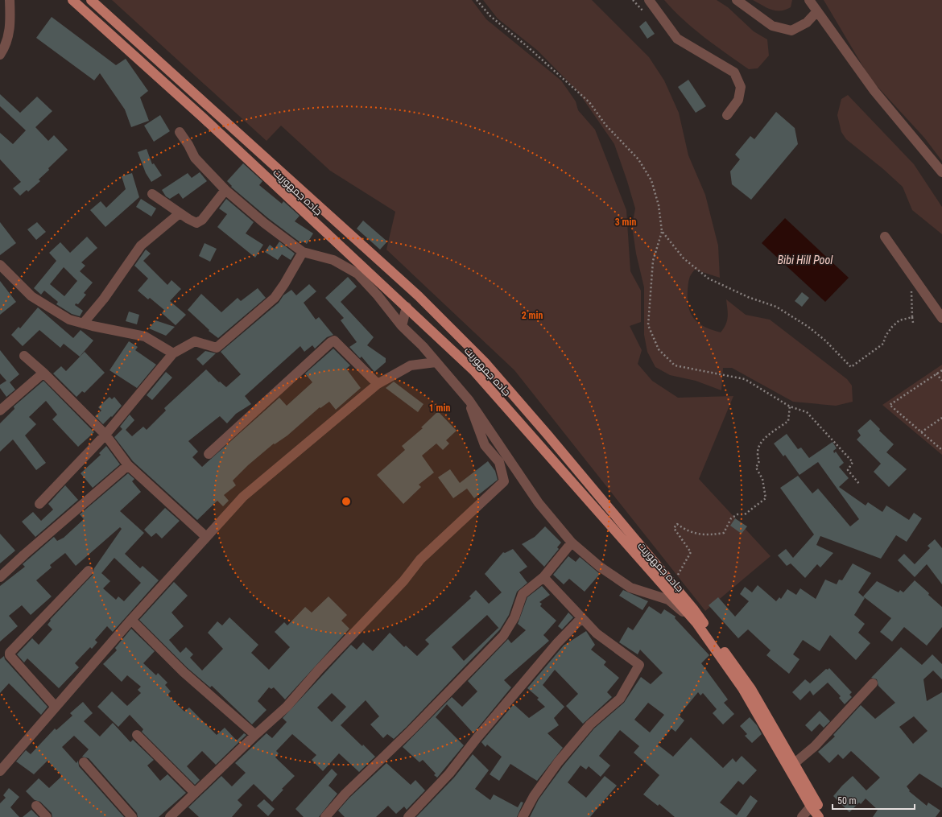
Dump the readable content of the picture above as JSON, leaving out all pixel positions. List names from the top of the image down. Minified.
{"streets":{"main road":["جاده جمهوریت"]},"water":["Bibi Hill Pool"],"scale_bar":"50 m","rings":["3 min","2 min","1 min"]}
